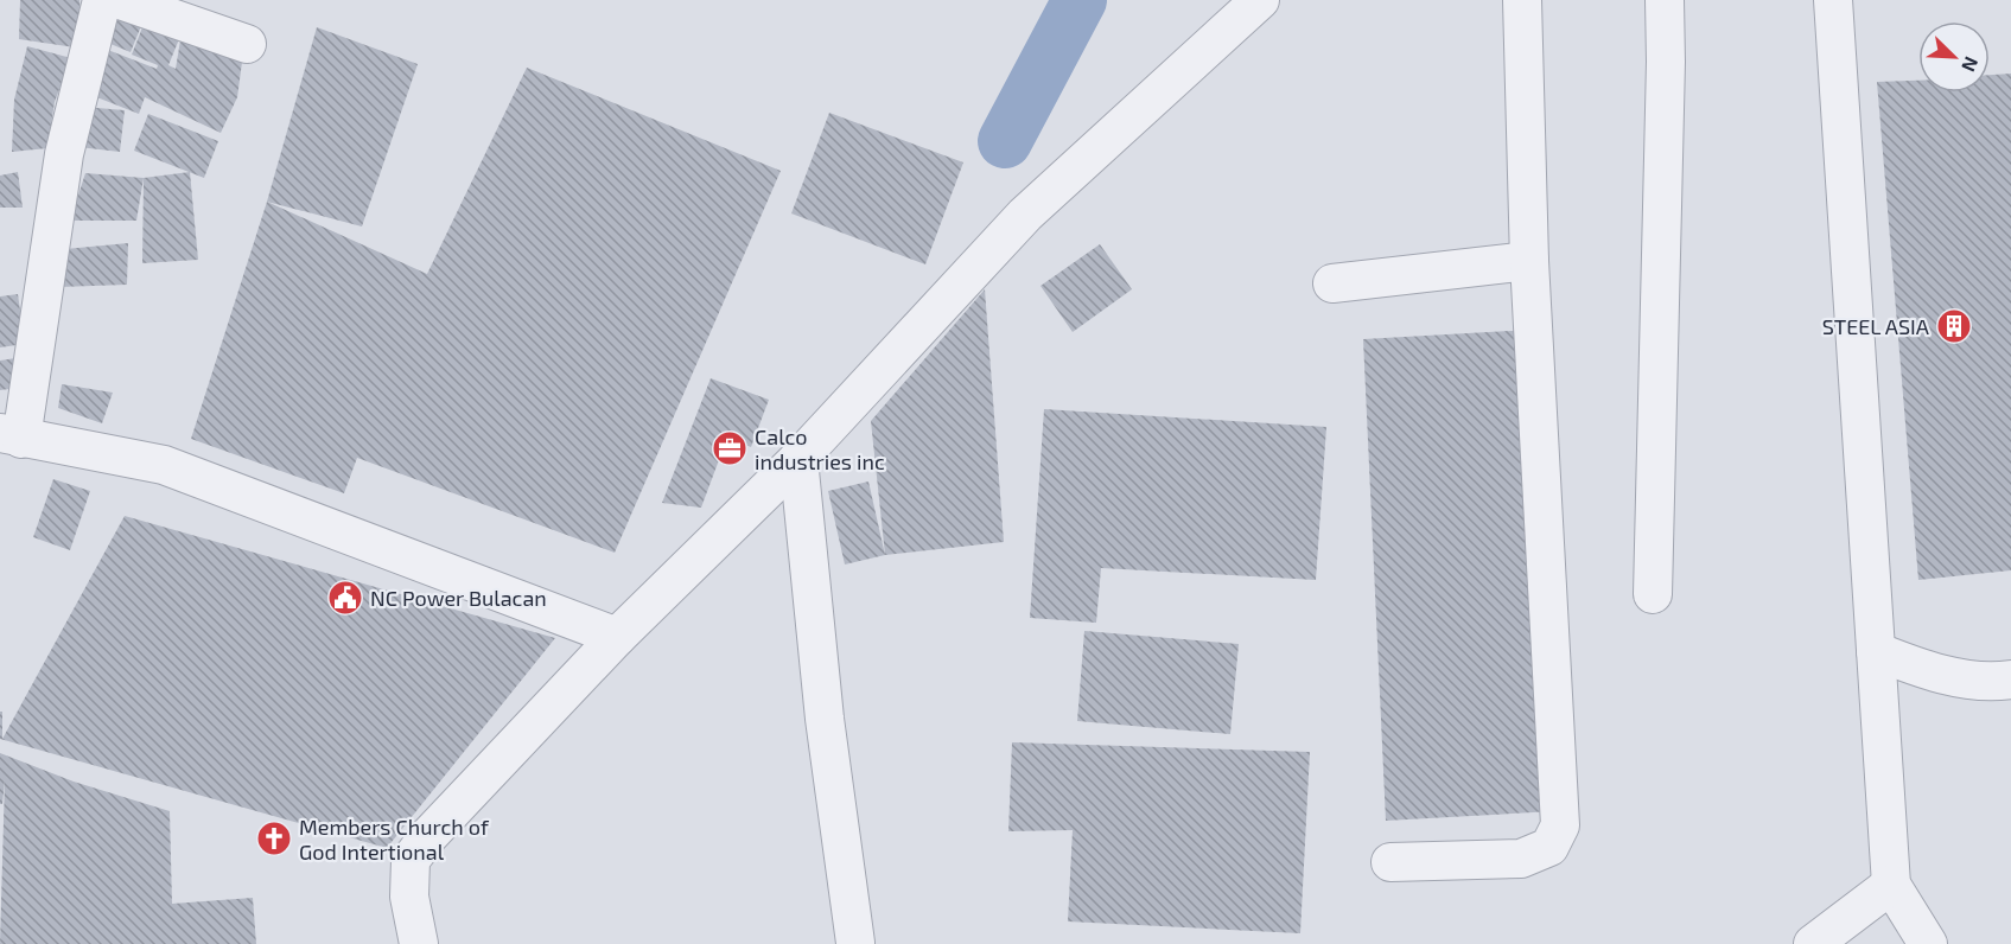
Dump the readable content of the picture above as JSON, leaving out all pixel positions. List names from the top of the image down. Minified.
{"places":{"building":["STEEL ASIA"],"office":["Calco industries inc"],"public building":["NC Power Bulacan"],"church":["Members Church of God Intertional"]},"north":"bottom right"}
